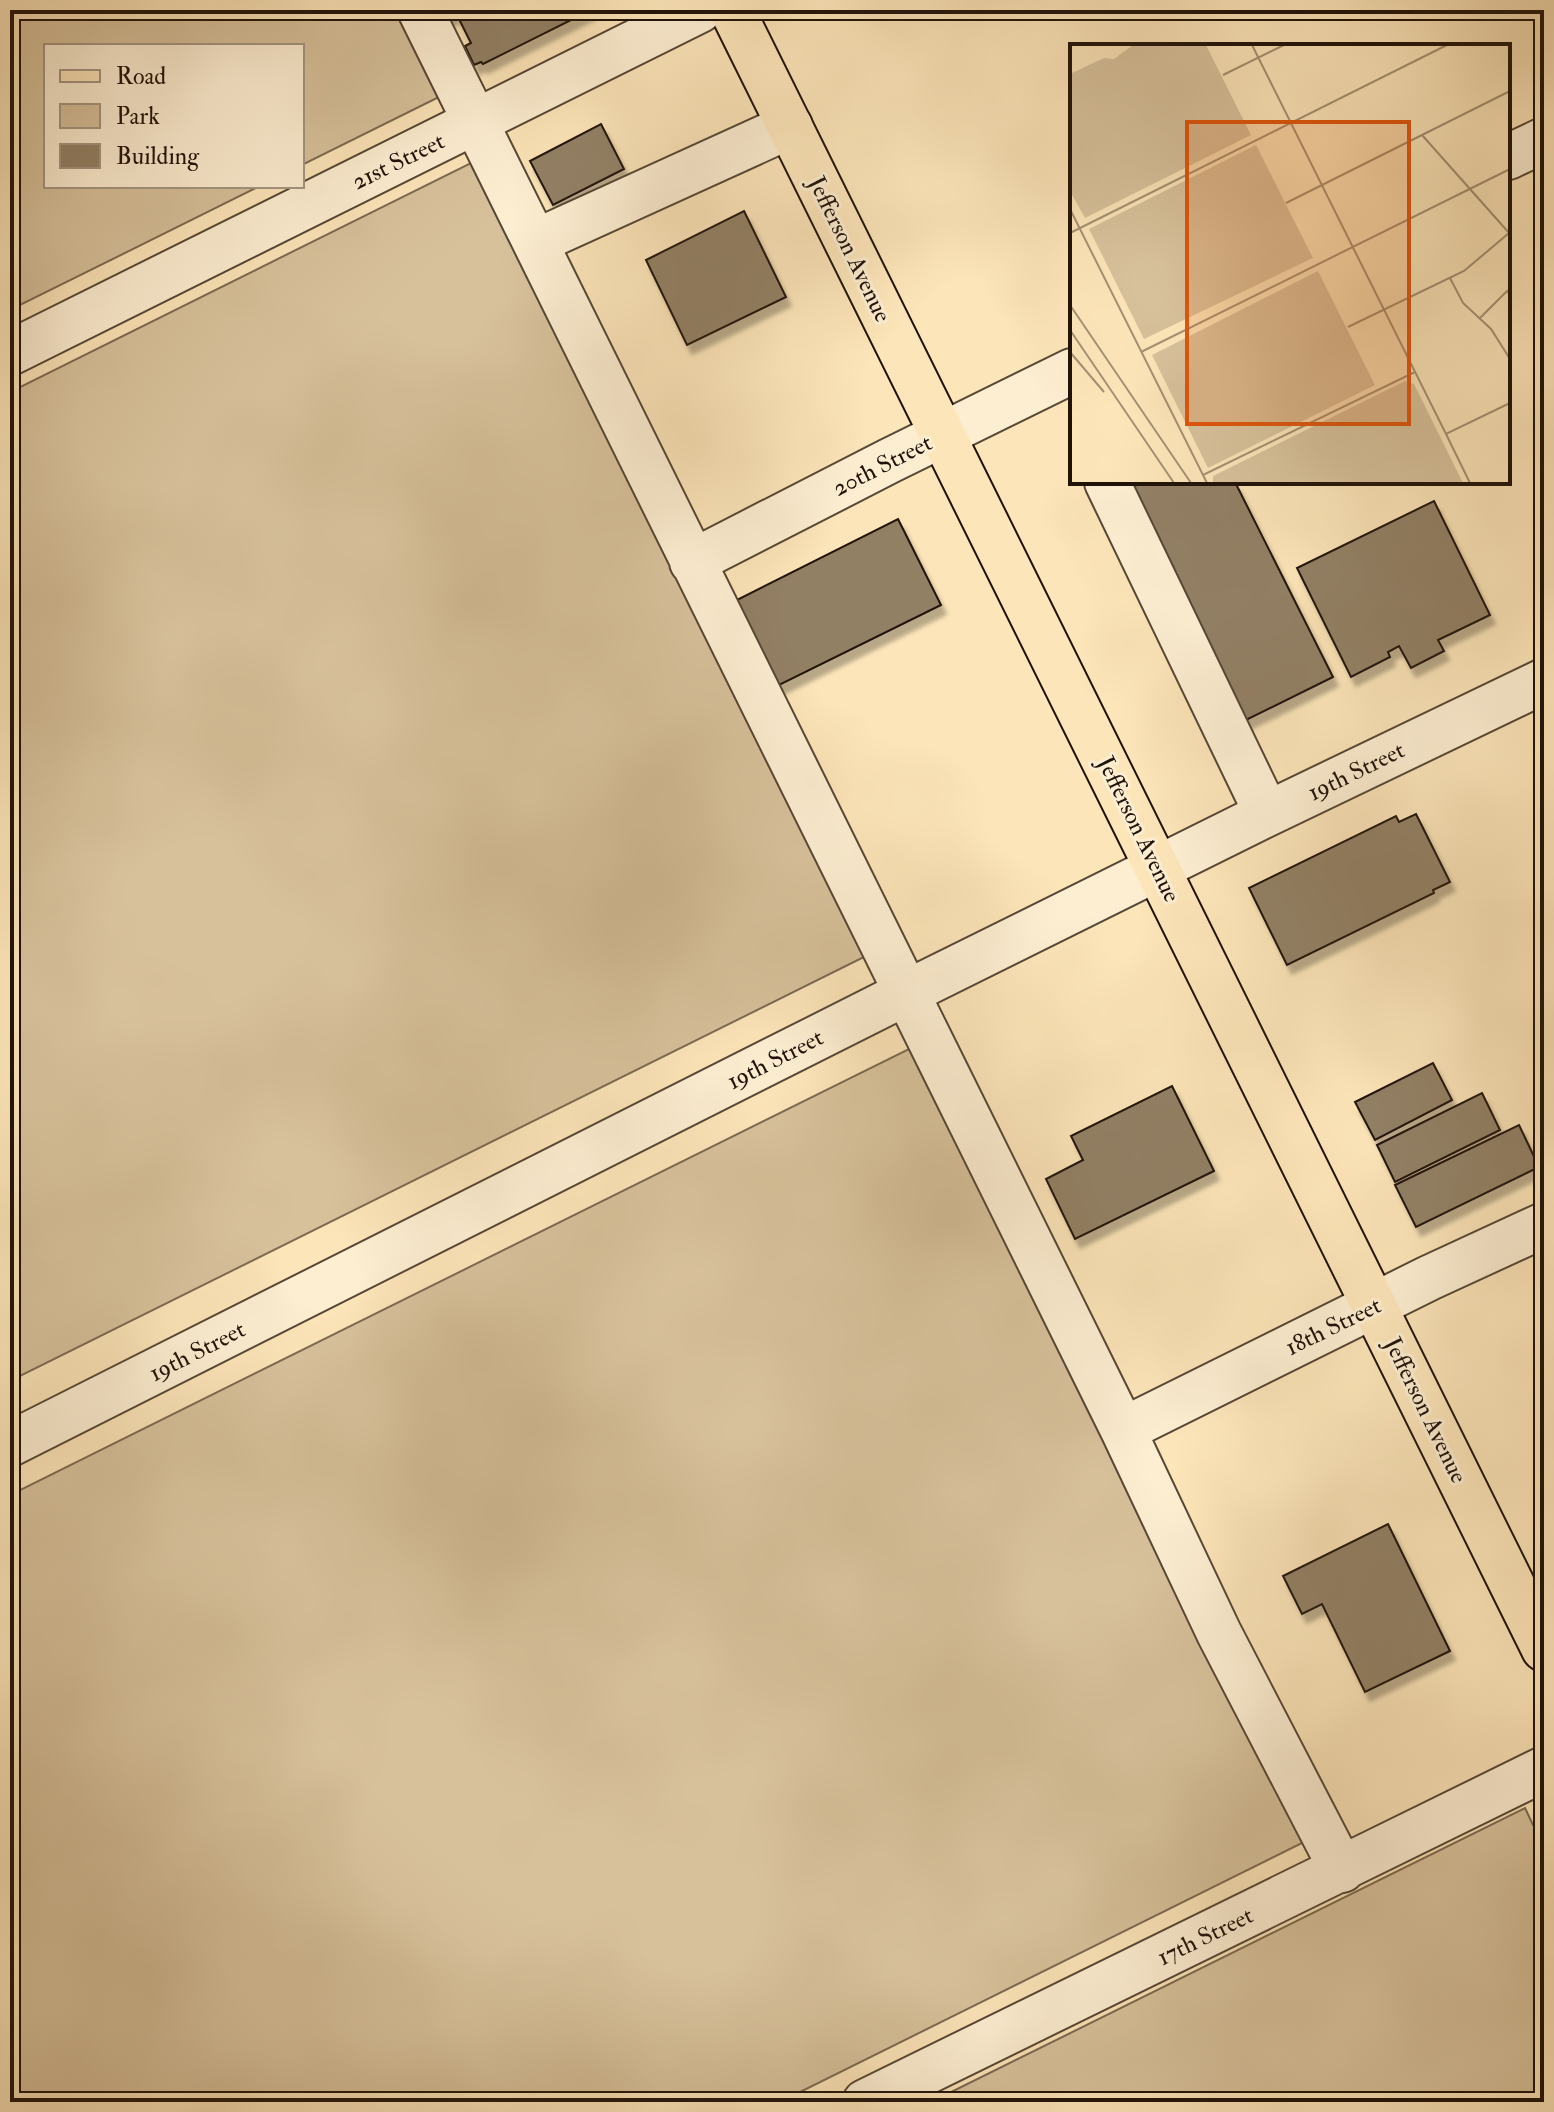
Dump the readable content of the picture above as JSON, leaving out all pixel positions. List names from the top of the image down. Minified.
{"streets":{"main road":["Jefferson Avenue"],"street":["21st Street","20th Street","19th Street","18th Street","17th Street"]},"crossings":[["Jefferson Avenue","20th Street"],["Jefferson Avenue","19th Street"],["Jefferson Avenue","18th Street"]],"legend":["Road","Park","Building"]}
